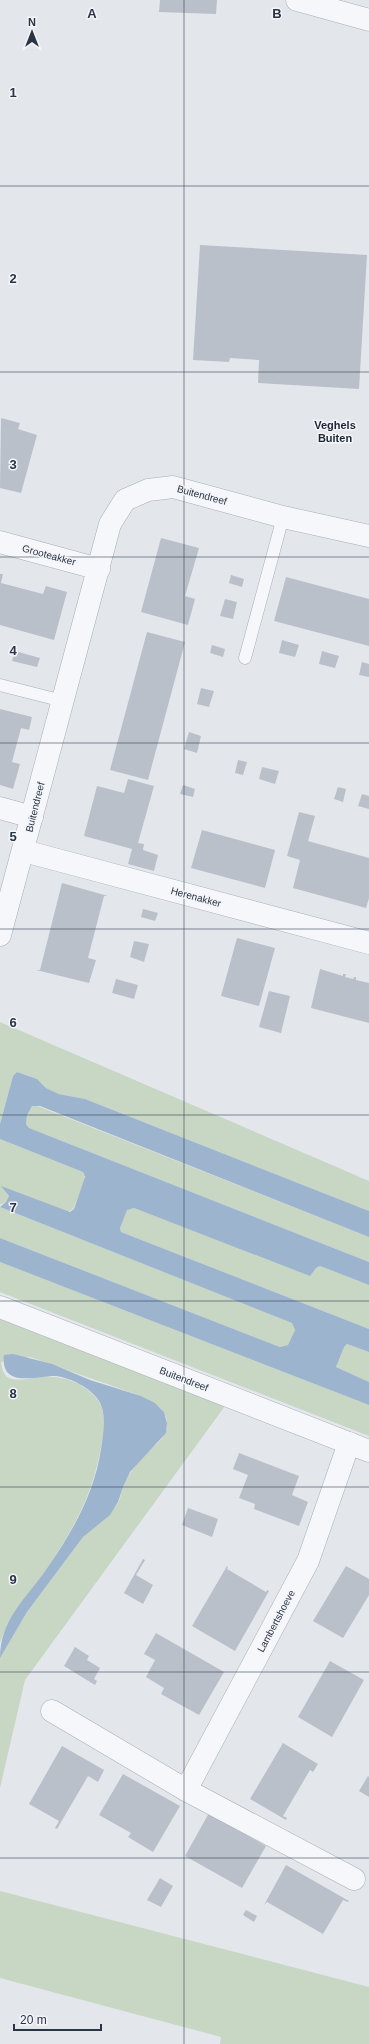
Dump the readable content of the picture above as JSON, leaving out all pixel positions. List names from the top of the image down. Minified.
{"streets":{"street":["Buitendreef","Grooteakker","Herenakker","Lambertshoeve"]},"crossings":[["Buitendreef","Grooteakker"],["Buitendreef","Herenakker"],["Buitendreef","Lambertshoeve"]],"districts":["Veghels Buiten"],"scale_bar":"20 m","north":"top","grid":{"columns":["A","B"],"rows":["1","2","3","4","5","6","7","8","9"]}}
